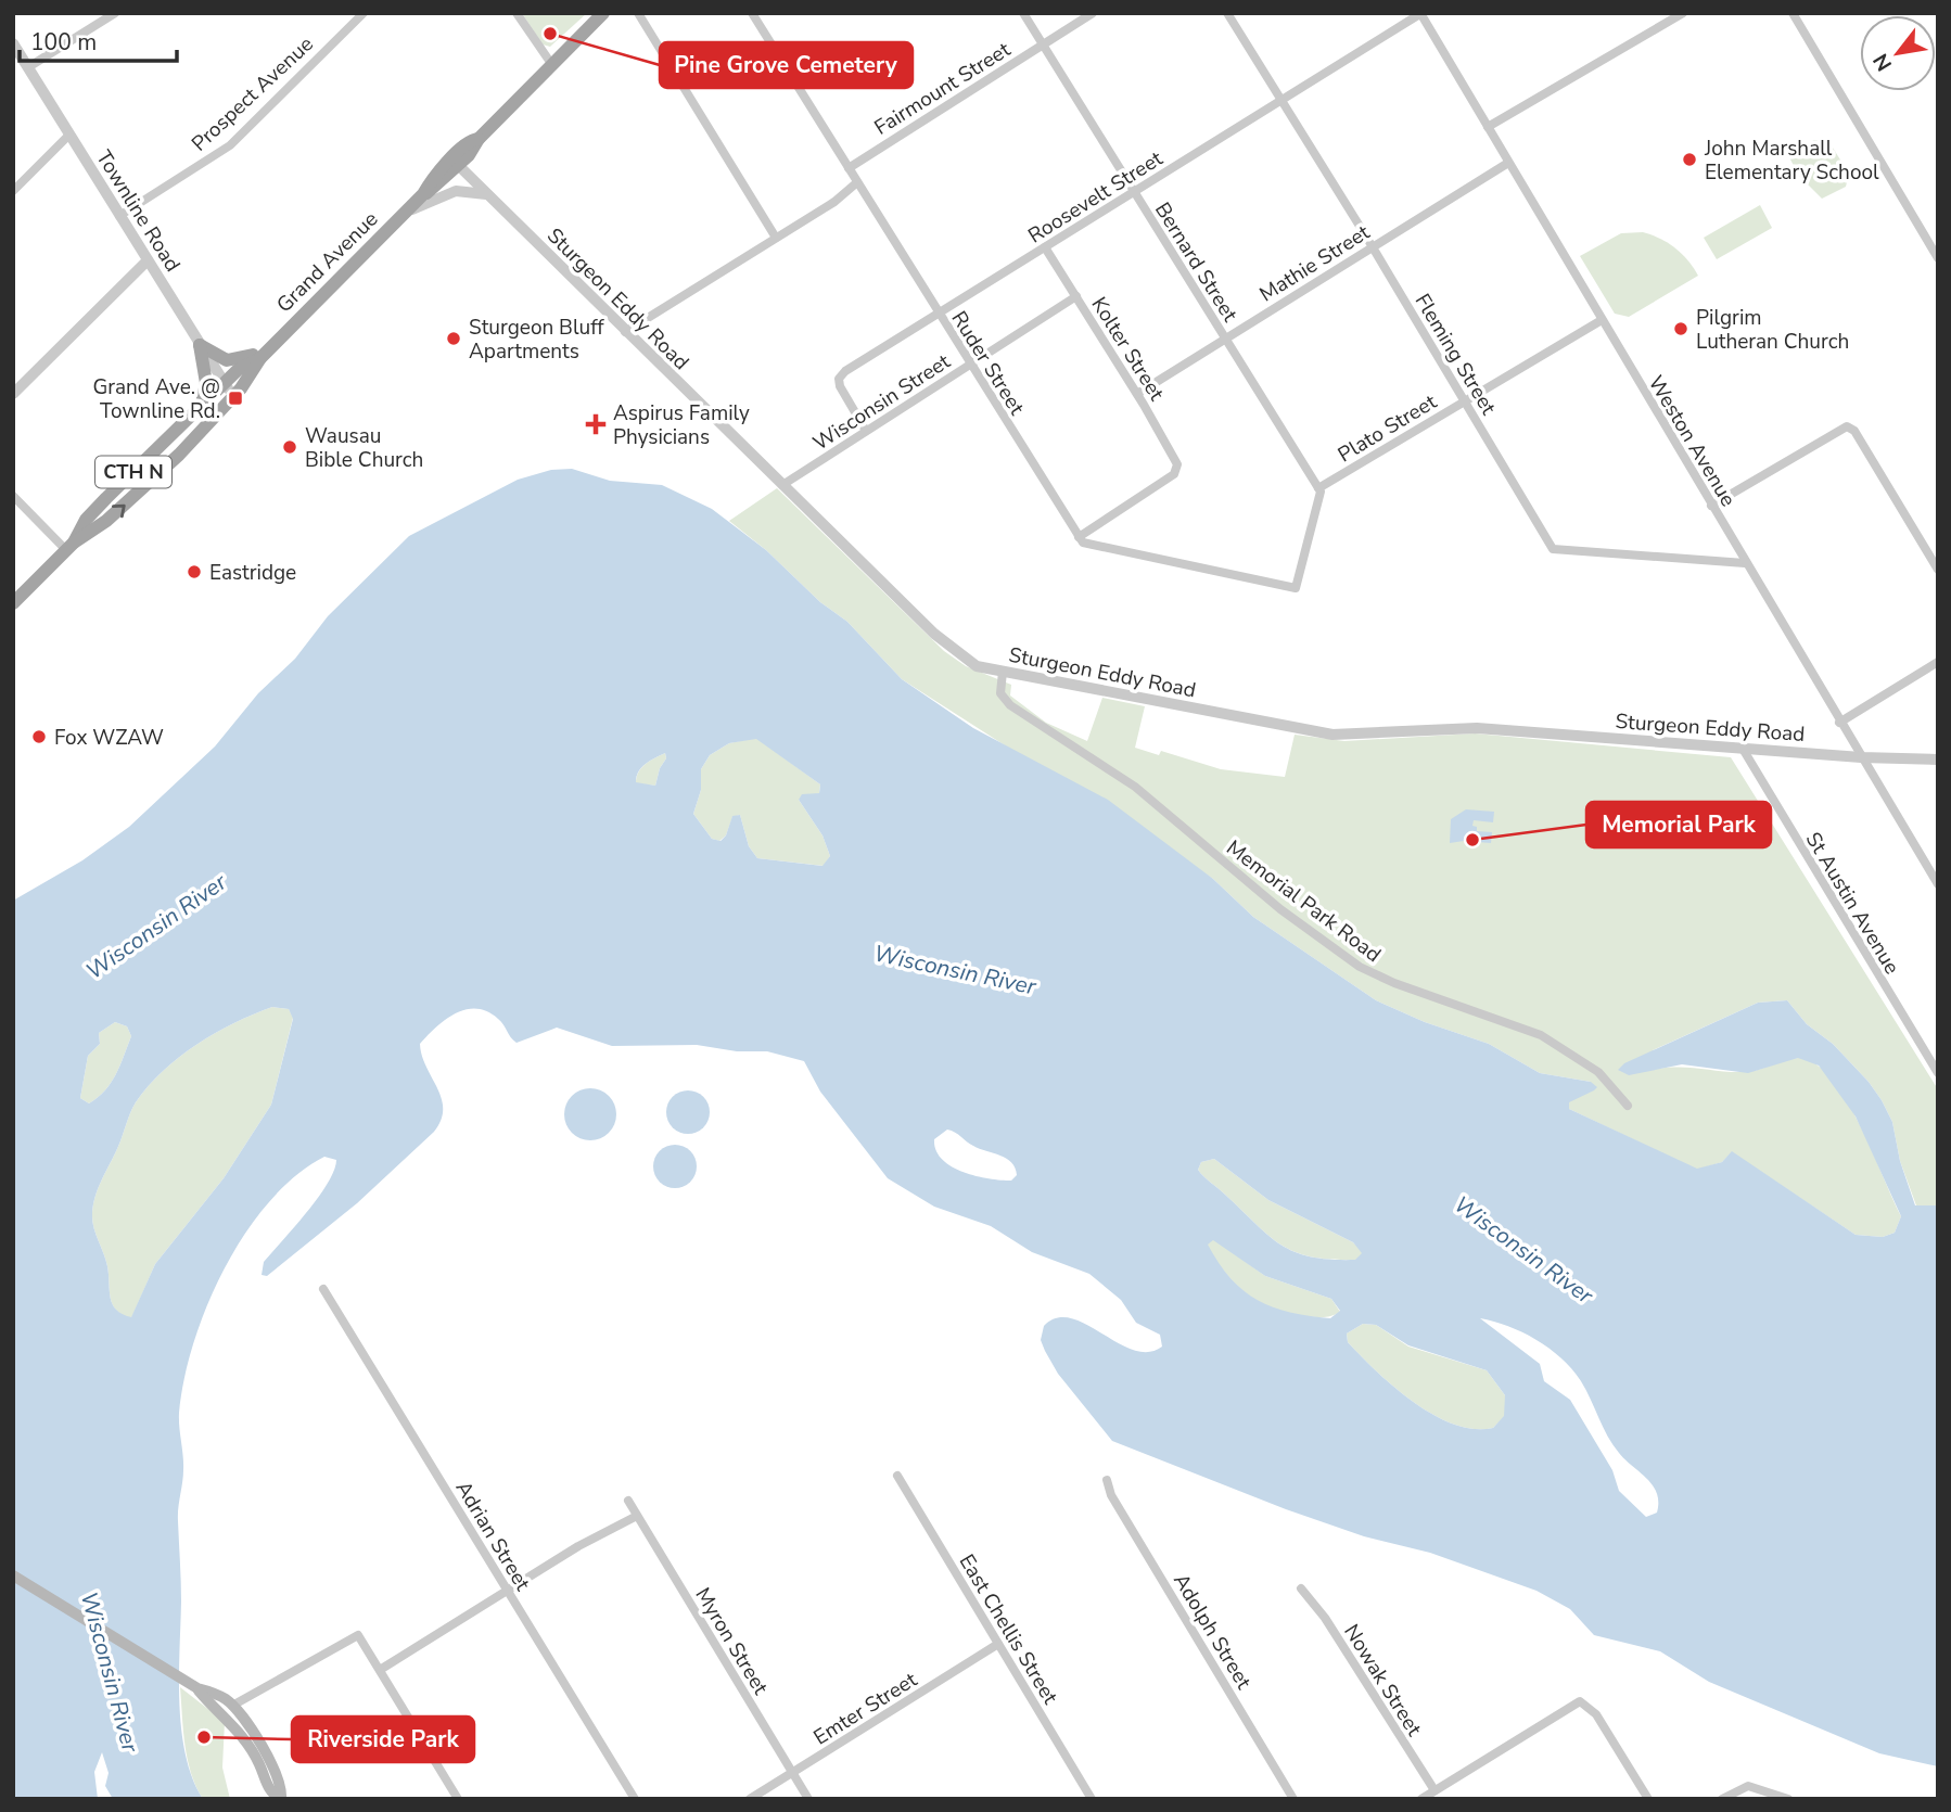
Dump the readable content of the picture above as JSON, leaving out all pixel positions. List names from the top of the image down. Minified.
{"streets":{"main road":["Grand Avenue","CTH N"],"street":["Fairmount Street","Prospect Avenue","Roosevelt Street","Townline Road","Bernard Street","Mathie Street","Sturgeon Eddy Road","Kolter Street","Fleming Street","Ruder Street","Wisconsin Street","Plato Street","Weston Avenue","Memorial Park Road","St Austin Avenue","Adrian Street","East Chellis Street","Adolph Street","Myron Street","Nowak Street","Emter Street"]},"crossings":[["Fairmount Street","Bernard Street"],["Fairmount Street","Ruder Street"],["Prospect Avenue","Townline Road"],["Roosevelt Street","Bernard Street"],["Roosevelt Street","Kolter Street"],["Roosevelt Street","Fleming Street"],["Roosevelt Street","Ruder Street"],["Roosevelt Street","Wisconsin Street"],["Roosevelt Street","Weston Avenue"],["Townline Road","Grand Avenue"],["Grand Avenue","Sturgeon Eddy Road"],["Bernard Street","Mathie Street"],["Bernard Street","Plato Street"],["Mathie Street","Kolter Street"],["Mathie Street","Fleming Street"],["Mathie Street","Weston Avenue"],["Sturgeon Eddy Road","Wisconsin Street"],["Sturgeon Eddy Road","Weston Avenue"],["Sturgeon Eddy Road","Memorial Park Road"],["Sturgeon Eddy Road","St Austin Avenue"],["Kolter Street","Ruder Street"],["Kolter Street","Wisconsin Street"],["Fleming Street","Plato Street"],["Fleming Street","Weston Avenue"],["Ruder Street","Wisconsin Street"],["Plato Street","Weston Avenue"],["East Chellis Street","Emter Street"],["Myron Street","Emter Street"]],"water":["Wisconsin River"],"places":{"other":["Pine Grove Cemetery","John Marshall Elementary School","Pilgrim Lutheran Church","Sturgeon Bluff Apartments","Wausau Bible Church","Eastridge","Fox WZAW","Memorial Park","Riverside Park"],"transit":["Grand Ave. @ Townline Rd."],"health":["Aspirus Family Physicians"]},"scale_bar":"100 m","north":"bottom left"}
